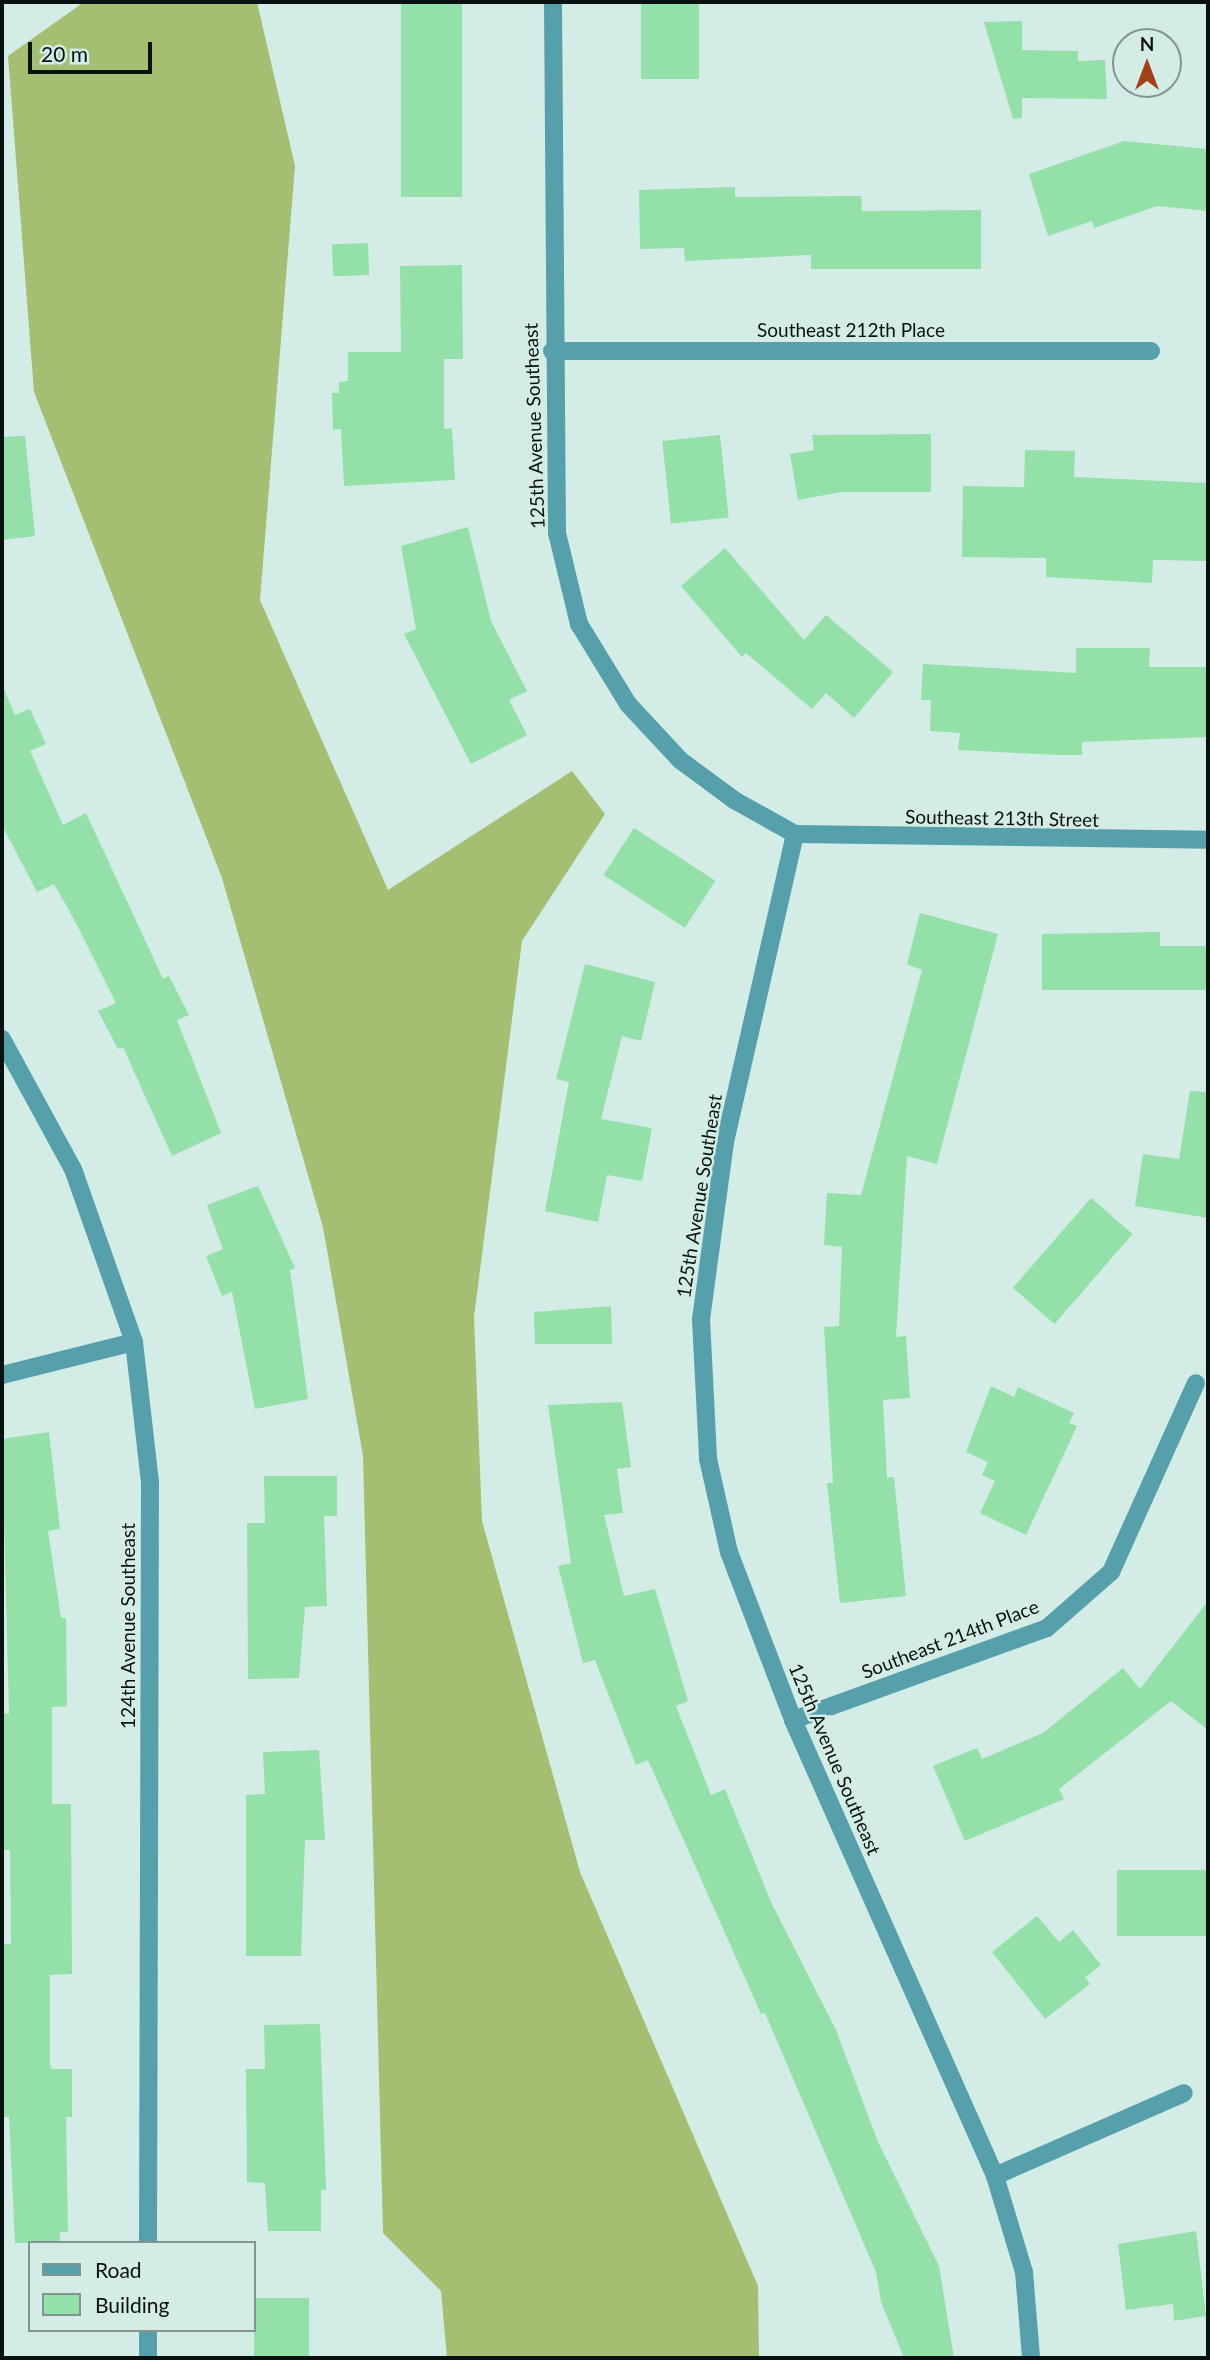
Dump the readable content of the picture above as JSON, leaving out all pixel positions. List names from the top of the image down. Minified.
{"streets":{"street":["Southeast 212th Place","125th Avenue Southeast","Southeast 213th Street","124th Avenue Southeast","Southeast 214th Place"]},"crossings":[["Southeast 212th Place","125th Avenue Southeast"],["125th Avenue Southeast","Southeast 213th Street"],["125th Avenue Southeast","Southeast 214th Place"]],"legend":["Road","Building"],"scale_bar":"20 m","north":"top"}
